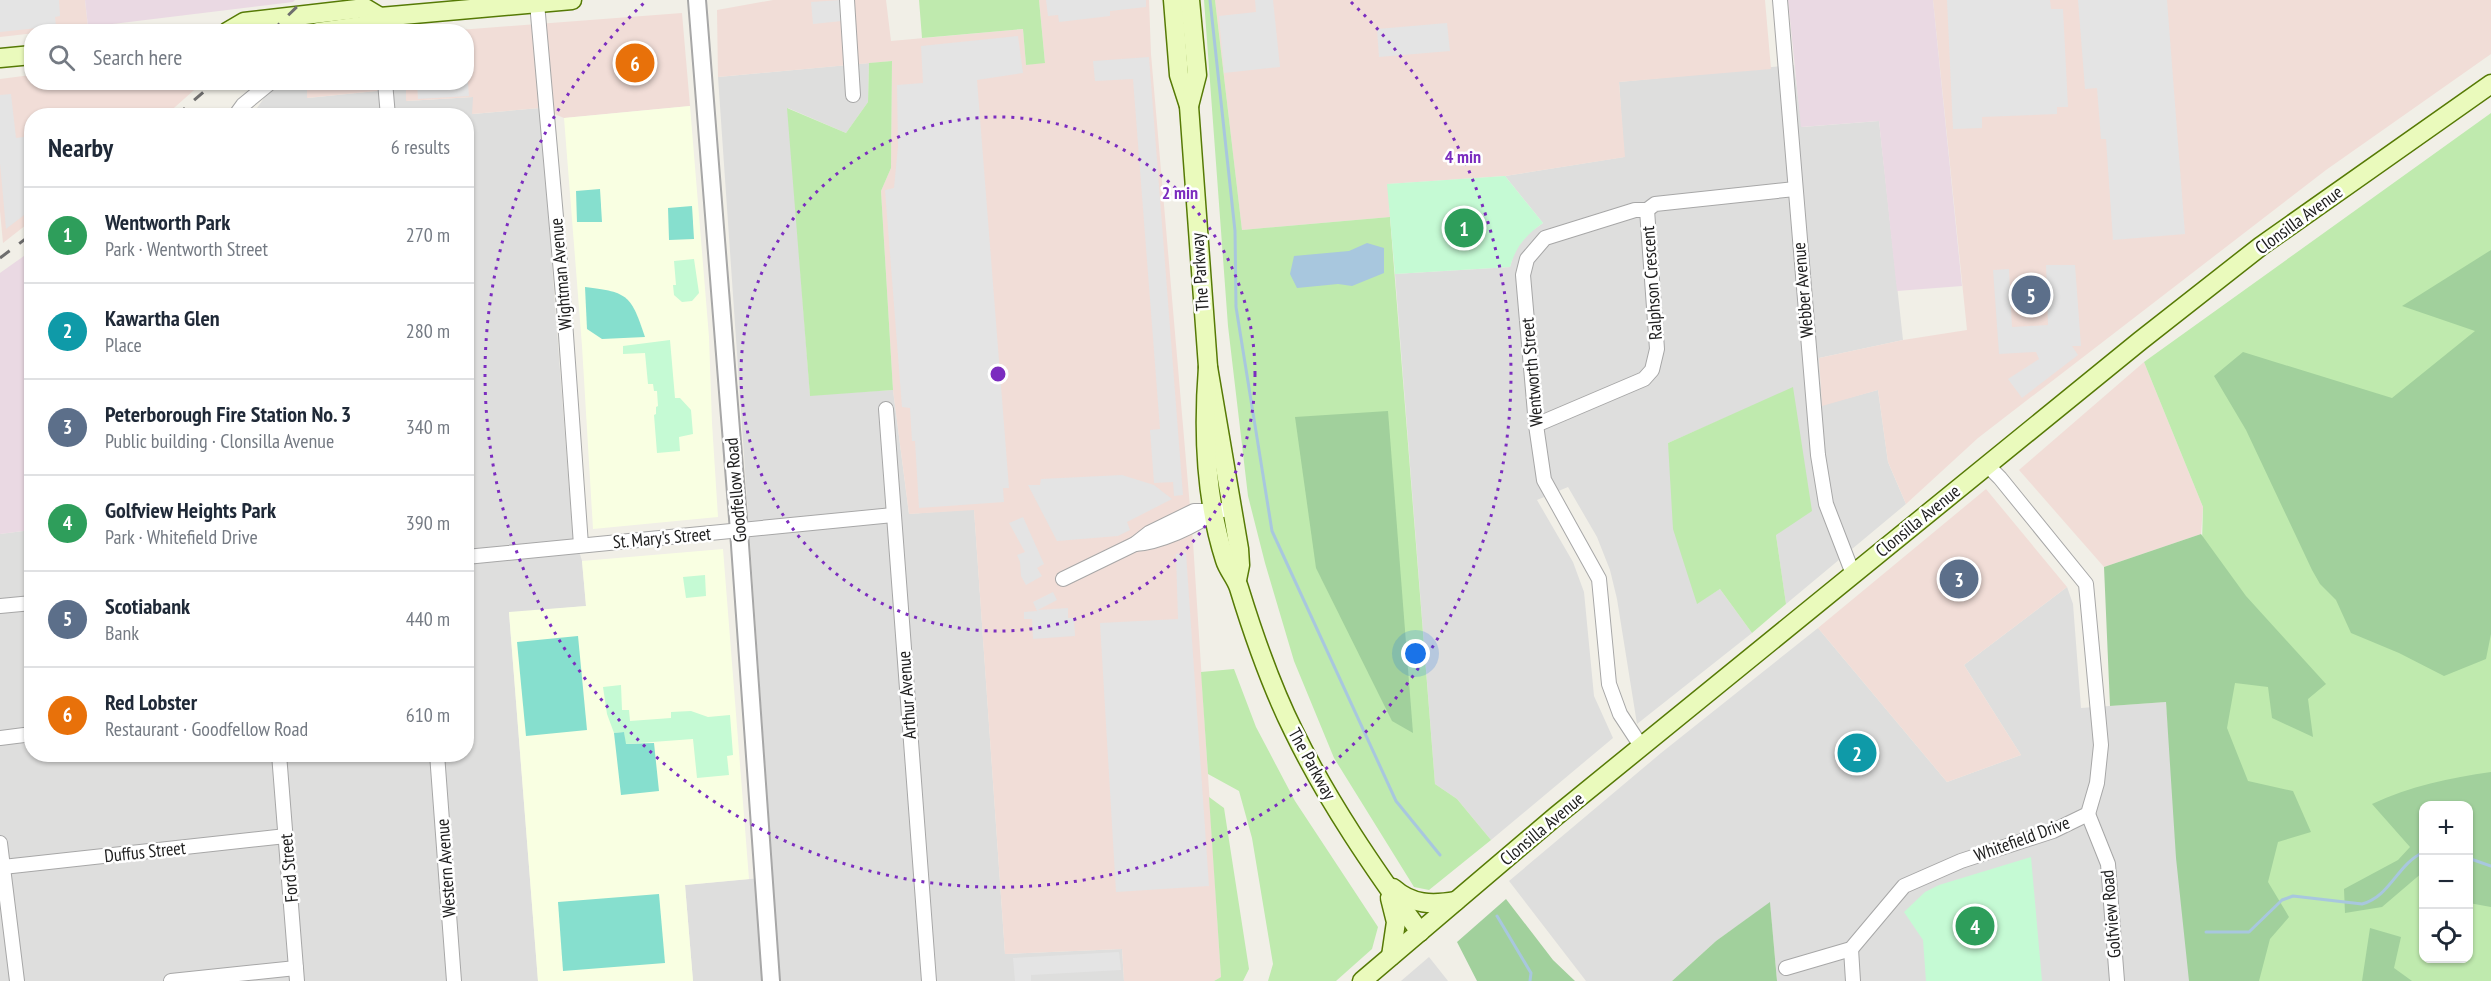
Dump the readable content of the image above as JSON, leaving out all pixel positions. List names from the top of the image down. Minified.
{"streets":{"main road":["Clonsilla Avenue","The Parkway"],"street":["Wightman Avenue","Ralphson Crescent","Webber Avenue","Wentworth Street","Goodfellow Road","St. Mary's Street","Arthur Avenue","Whitefield Drive","Duffus Street","Ford Street","Western Avenue","Golfview Road"]},"crossings":[["Clonsilla Avenue","The Parkway"],["Clonsilla Avenue","Webber Avenue"],["Clonsilla Avenue","Wentworth Street"],["Clonsilla Avenue","Whitefield Drive"],["Wightman Avenue","St. Mary's Street"],["Ralphson Crescent","Wentworth Street"],["Webber Avenue","Wentworth Street"],["Goodfellow Road","St. Mary's Street"],["St. Mary's Street","Arthur Avenue"],["Whitefield Drive","Golfview Road"],["Duffus Street","Ford Street"]],"page":{"search":"Search here","pins":["6","1","5","3","2","4"],"heading":["Nearby","6 results"],"list":[{"mark":"1","name":"Wentworth Park","note":"Park · Wentworth Street","value":"270 m"},{"mark":"2","name":"Kawartha Glen","note":"Place","value":"280 m"},{"mark":"3","name":"Peterborough Fire Station No. 3","note":"Public building · Clonsilla Avenue","value":"340 m"},{"mark":"4","name":"Golfview Heights Park","note":"Park · Whitefield Drive","value":"390 m"},{"mark":"5","name":"Scotiabank","note":"Bank","value":"440 m"},{"mark":"6","name":"Red Lobster","note":"Restaurant · Goodfellow Road","value":"610 m"}],"map_buttons":["+","−"]},"rings":["4 min","2 min"]}
